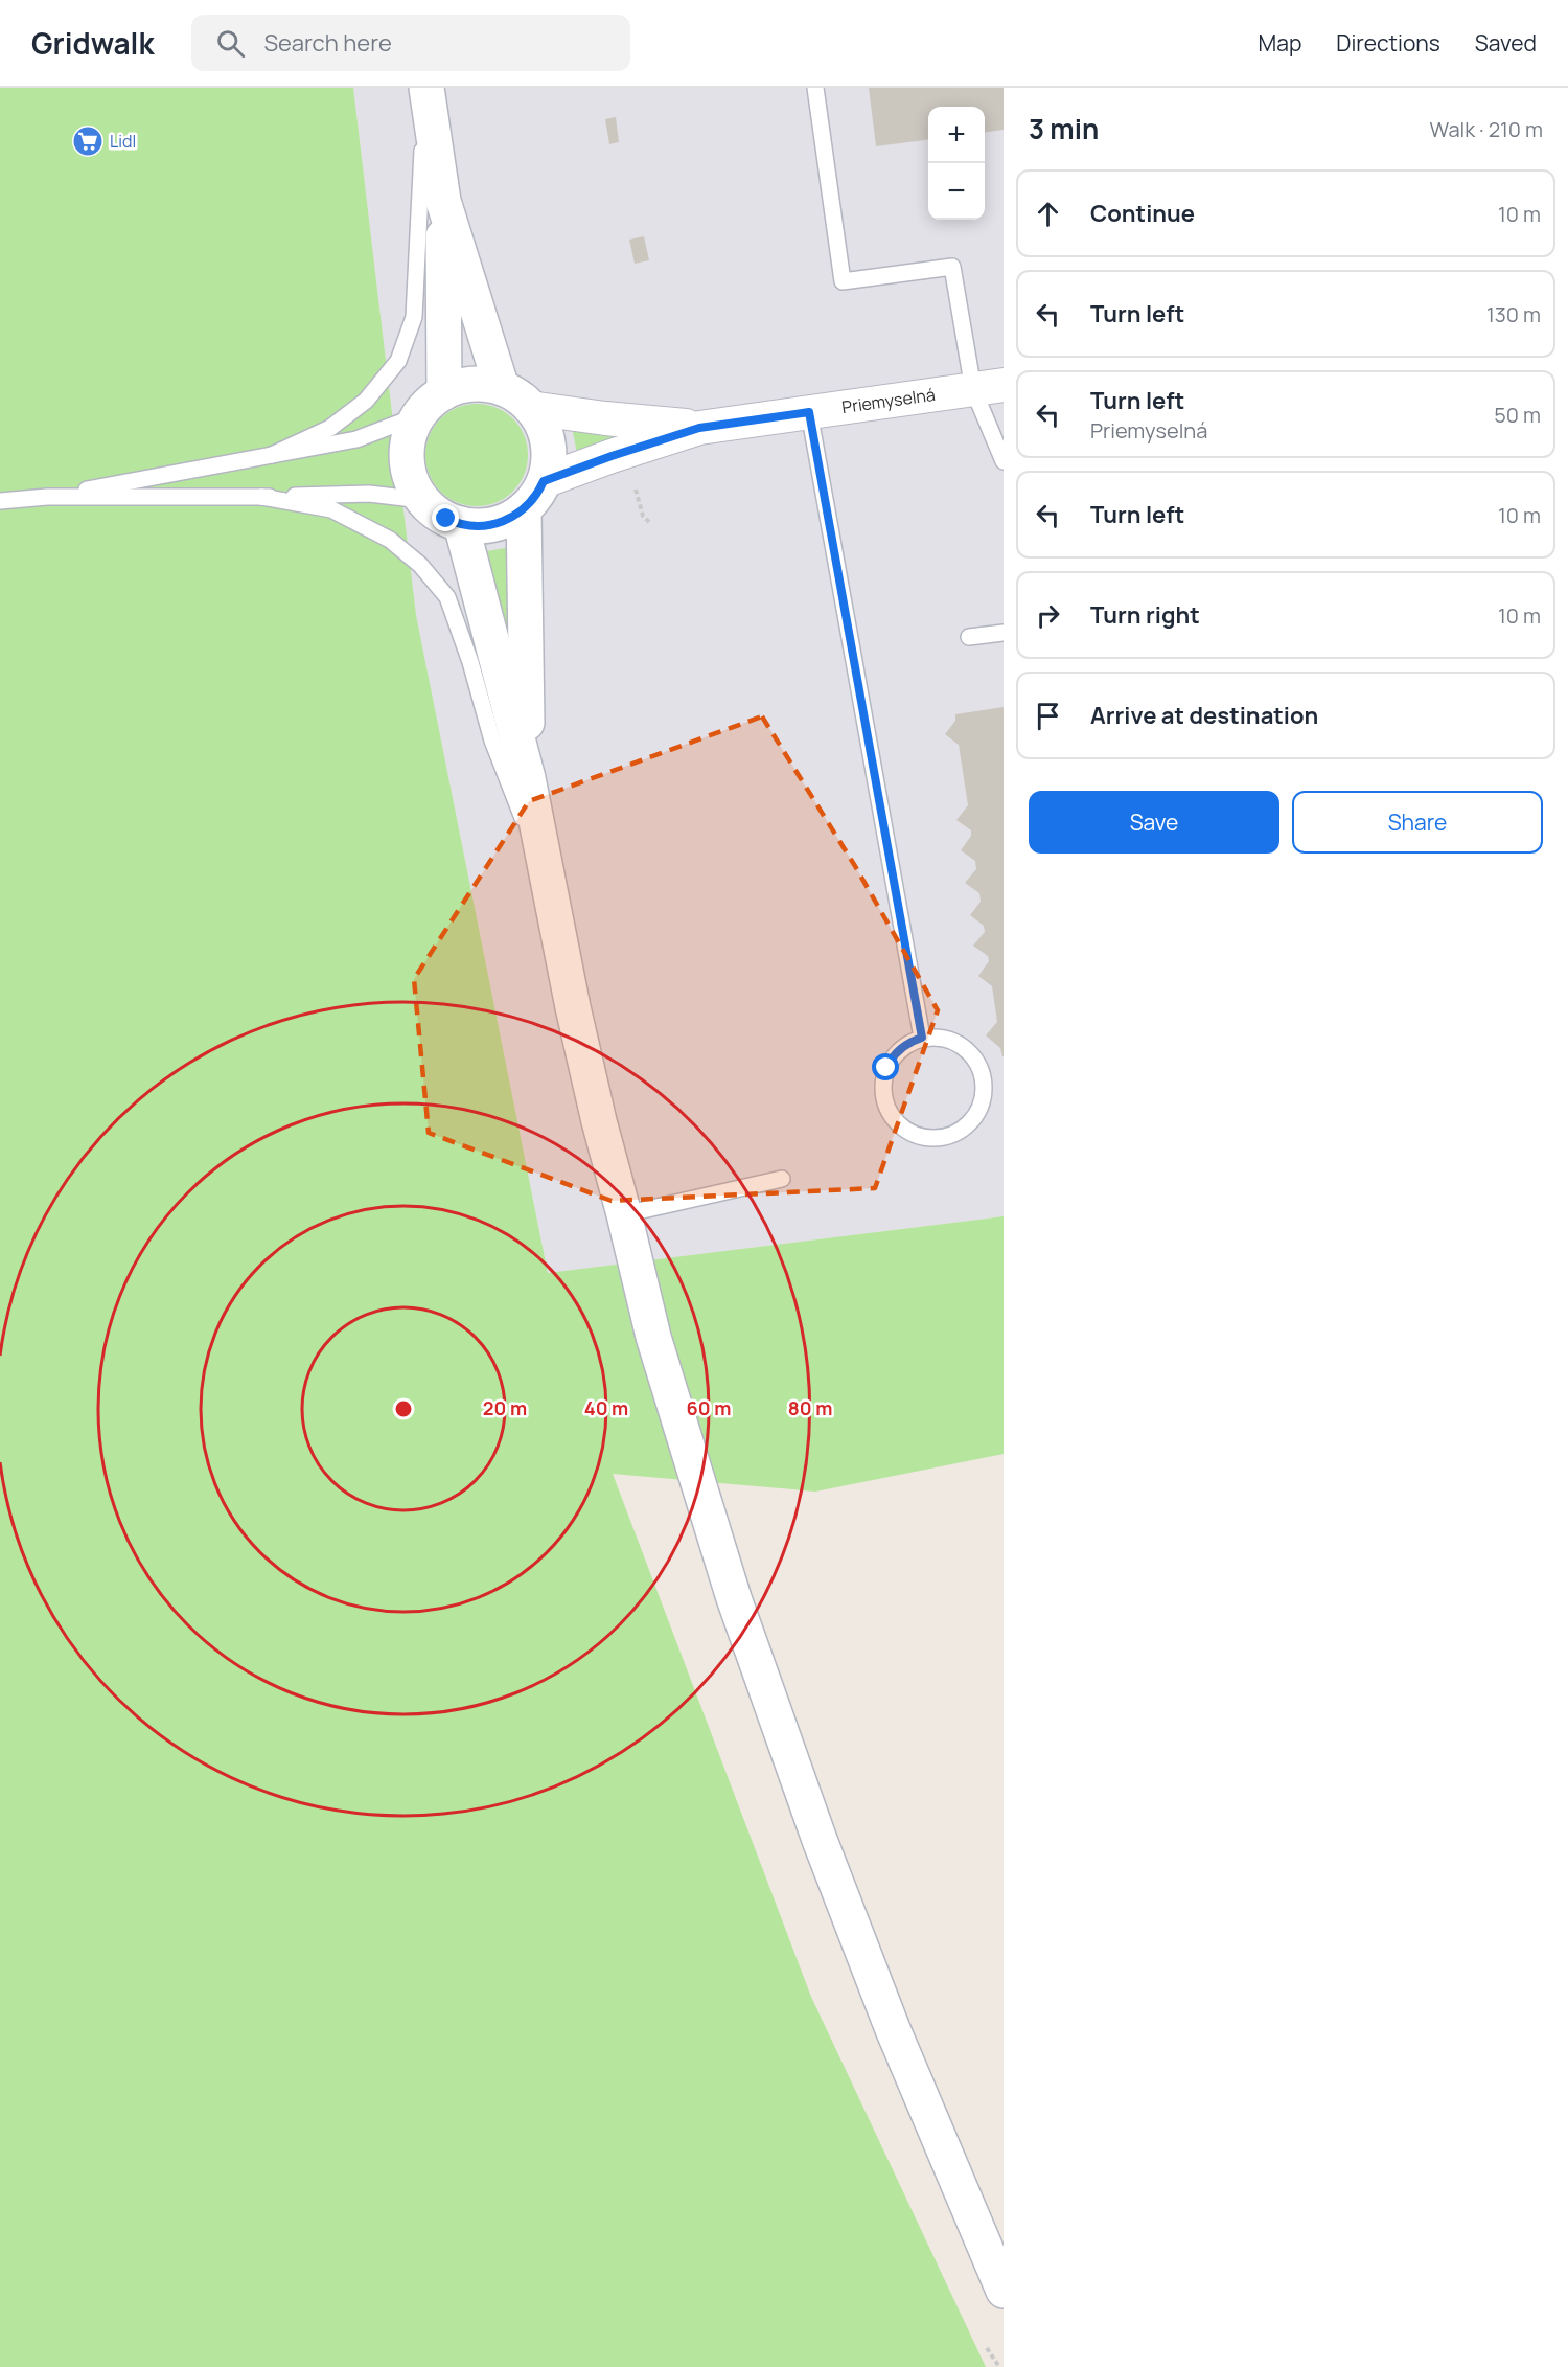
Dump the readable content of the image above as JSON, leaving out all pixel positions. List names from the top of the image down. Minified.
{"streets":{"street":["Priemyselná"]},"places":{"supermarket":["Lidl"]},"page":{"header":"Gridwalk","search":"Search here","nav":["Map","Directions","Saved"],"heading":["3 min","Walk · 210 m"],"map_buttons":["+","−"],"list":[["Continue","10 m"],["Turn left","130 m"],["Turn left","Priemyselná","50 m"],["Turn left","10 m"],["Turn right","10 m"],"Arrive at destination"],"buttons":["Save","Share"]},"rings":["20 m","40 m","60 m","80 m"]}
